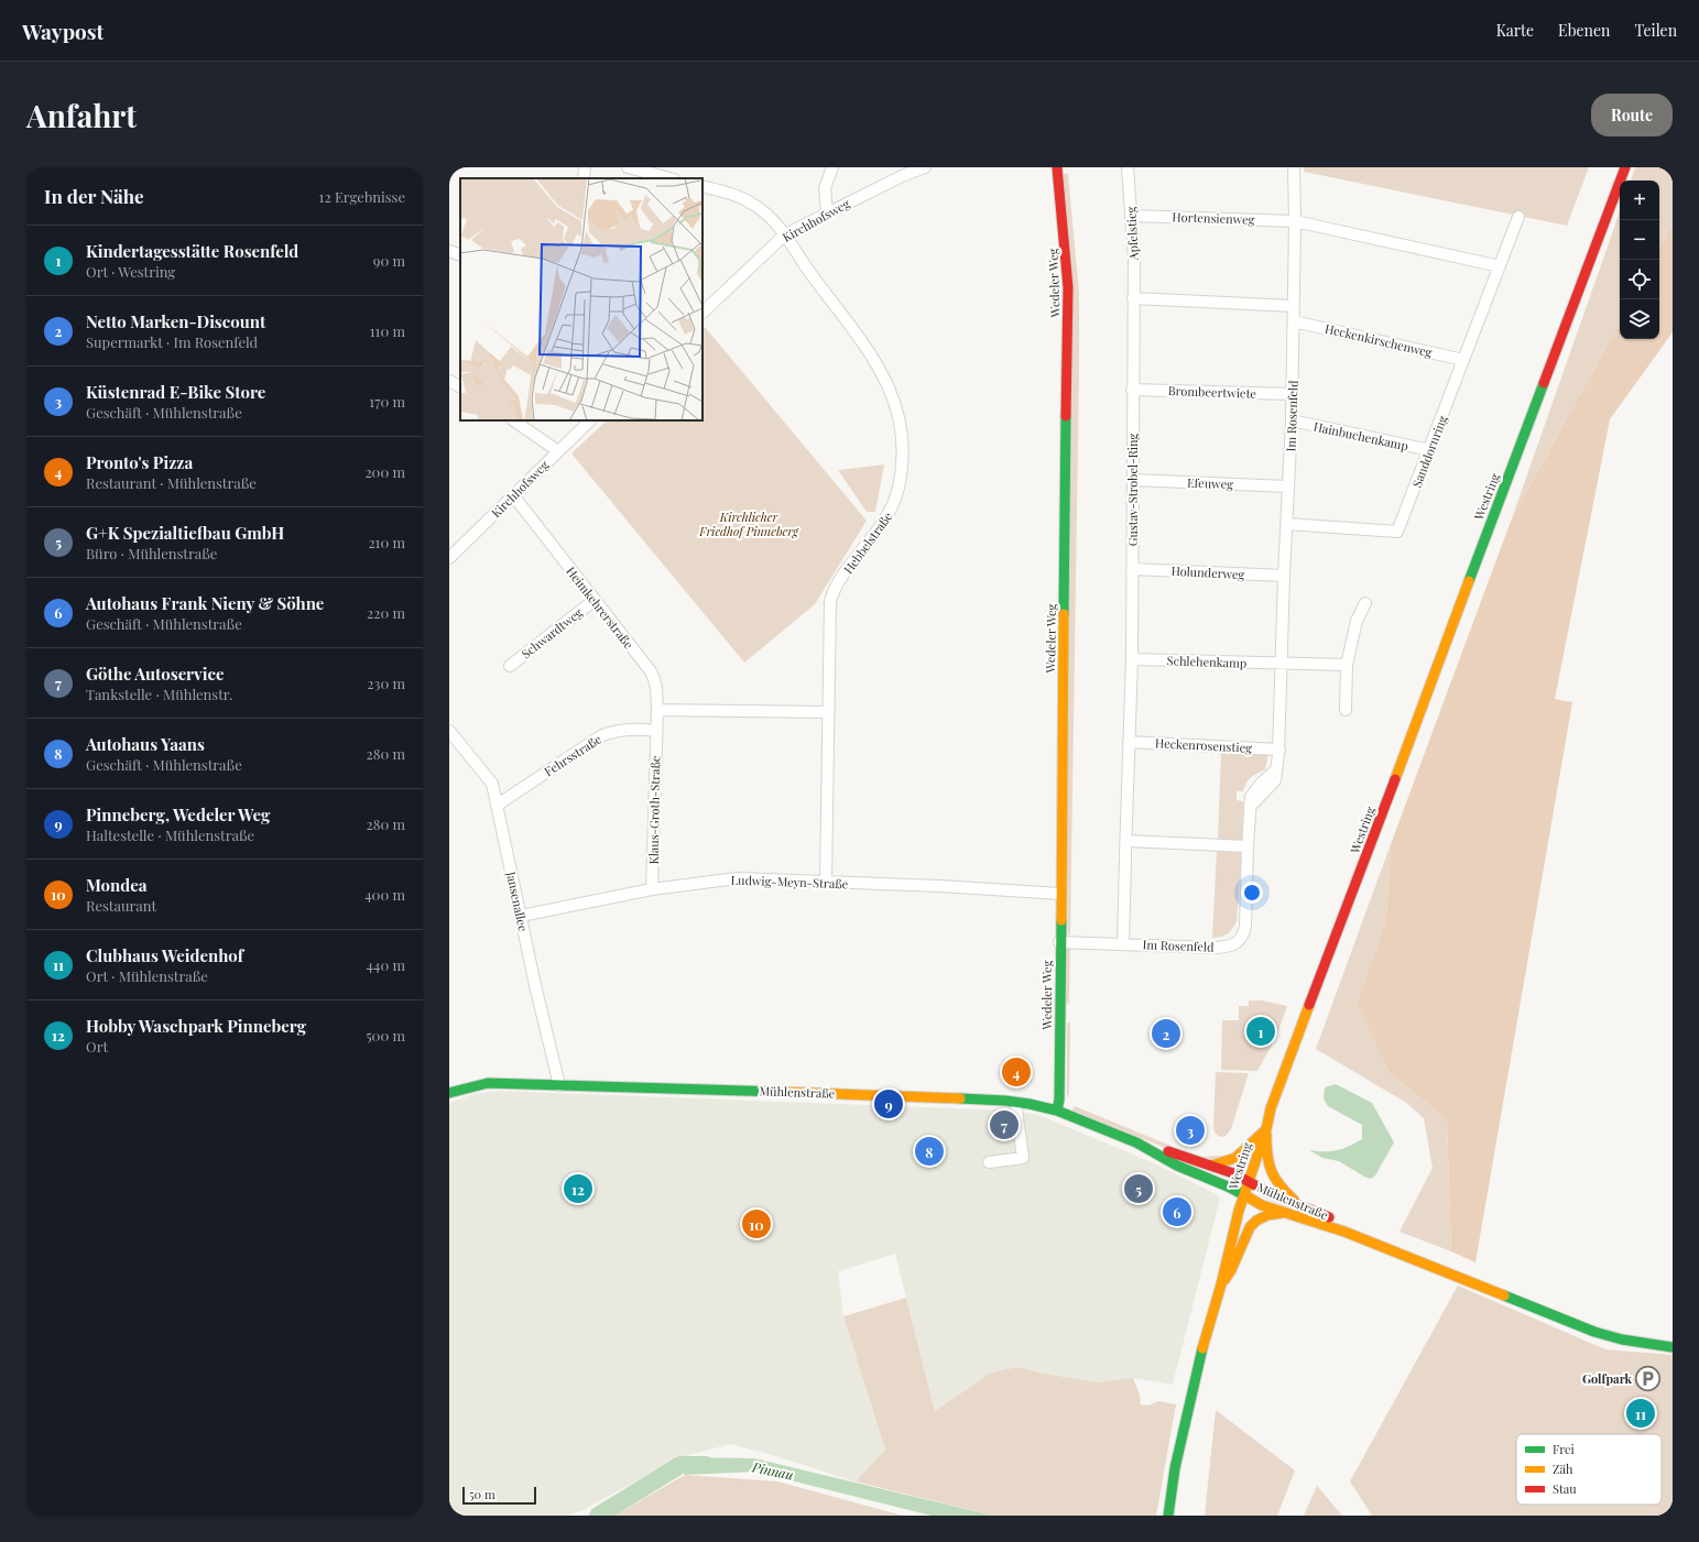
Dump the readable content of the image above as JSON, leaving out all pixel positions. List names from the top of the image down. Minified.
{"streets":{"main road":["Wedeler Weg","Westring","Mühlenstraße"],"street":["Hortensienweg","Kirchhofsweg","Apfelstieg","Heckenkirschenweg","Brombeertwiete","Im Rosenfeld","Hainbuchenkamp","Sanddornring","Efeuweg","Gustav-Strobel-Ring","Hebbelstraße","Holunderweg","Heimkehrerstraße","Schwardtweg","Schlehenkamp","Heckenrosenstieg","Fehrsstraße","Klaus-Groth-Straße","Ludwig-Meyn-Straße","Jansenallee"]},"crossings":[["Hortensienweg","Apfelstieg"],["Hortensienweg","Im Rosenfeld"],["Kirchhofsweg","Hebbelstraße"],["Kirchhofsweg","Heimkehrerstraße"],["Apfelstieg","Gustav-Strobel-Ring"],["Wedeler Weg","Im Rosenfeld"],["Wedeler Weg","Ludwig-Meyn-Straße"],["Wedeler Weg","Mühlenstraße"],["Heckenkirschenweg","Im Rosenfeld"],["Heckenkirschenweg","Sanddornring"],["Brombeertwiete","Im Rosenfeld"],["Brombeertwiete","Gustav-Strobel-Ring"],["Im Rosenfeld","Hainbuchenkamp"],["Im Rosenfeld","Sanddornring"],["Im Rosenfeld","Efeuweg"],["Im Rosenfeld","Gustav-Strobel-Ring"],["Im Rosenfeld","Holunderweg"],["Im Rosenfeld","Schlehenkamp"],["Im Rosenfeld","Heckenrosenstieg"],["Hainbuchenkamp","Sanddornring"],["Efeuweg","Gustav-Strobel-Ring"],["Gustav-Strobel-Ring","Holunderweg"],["Gustav-Strobel-Ring","Schlehenkamp"],["Gustav-Strobel-Ring","Heckenrosenstieg"],["Westring","Mühlenstraße"],["Hebbelstraße","Ludwig-Meyn-Straße"],["Heimkehrerstraße","Schwardtweg"],["Heimkehrerstraße","Fehrsstraße"],["Heimkehrerstraße","Klaus-Groth-Straße"],["Fehrsstraße","Klaus-Groth-Straße"],["Fehrsstraße","Jansenallee"],["Klaus-Groth-Straße","Ludwig-Meyn-Straße"],["Ludwig-Meyn-Straße","Jansenallee"],["Jansenallee","Mühlenstraße"]],"water":["Pinnau"],"parks":["Kirchlicher Friedhof Pinneberg"],"places":{"parking":["Golfpark"]},"legend":["Frei","Zäh","Stau"],"scale_bar":"50 m","page":{"header":"Waypost","nav":["Karte","Ebenen","Teilen"],"buttons":"Route","title":"Anfahrt","heading":["In der Nähe","12 Ergebnisse"],"map_buttons":["+","−"],"list":[{"mark":"1","name":"Kindertagesstätte Rosenfeld","note":"Ort · Westring","value":"90 m"},{"mark":"2","name":"Netto Marken-Discount","note":"Supermarkt · Im Rosenfeld","value":"110 m"},{"mark":"3","name":"Küstenrad E-Bike Store","note":"Geschäft · Mühlenstraße","value":"170 m"},{"mark":"4","name":"Pronto's Pizza","note":"Restaurant · Mühlenstraße","value":"200 m"},{"mark":"5","name":"G+K Spezialtiefbau GmbH","note":"Büro · Mühlenstraße","value":"210 m"},{"mark":"6","name":"Autohaus Frank Nieny & Söhne","note":"Geschäft · Mühlenstraße","value":"220 m"},{"mark":"7","name":"Göthe Autoservice","note":"Tankstelle · Mühlenstr.","value":"230 m"},{"mark":"8","name":"Autohaus Yaans","note":"Geschäft · Mühlenstraße","value":"280 m"},{"mark":"9","name":"Pinneberg, Wedeler Weg","note":"Haltestelle · Mühlenstraße","value":"280 m"},{"mark":"10","name":"Mondea","note":"Restaurant","value":"400 m"},{"mark":"11","name":"Clubhaus Weidenhof","note":"Ort · Mühlenstraße","value":"440 m"},{"mark":"12","name":"Hobby Waschpark Pinneberg","note":"Ort","value":"500 m"}],"pins":["1","2","4","9","7","3","8","5","12","6","10","11"],"scale":"50 m"}}
